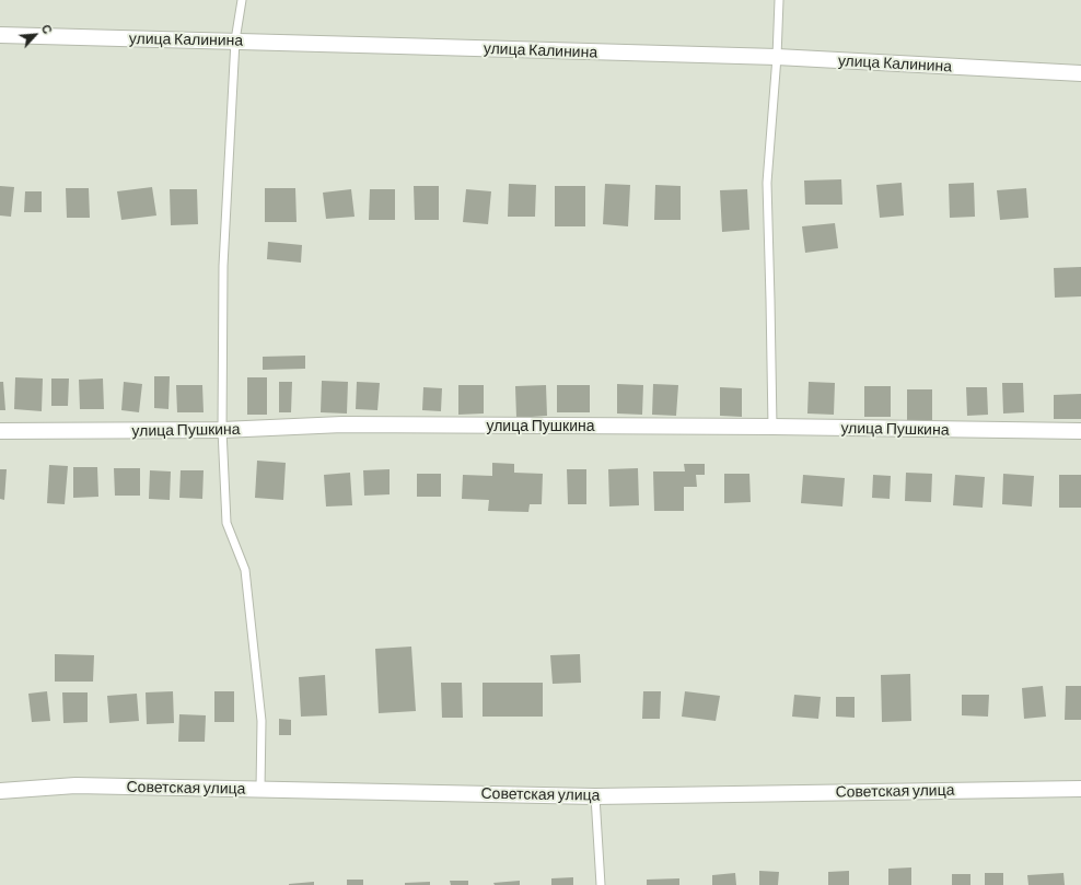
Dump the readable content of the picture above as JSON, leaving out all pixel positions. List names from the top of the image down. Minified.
{"streets":{"street":["улица Калинина","улица Пушкина","Советская улица"]},"north":"top right"}
